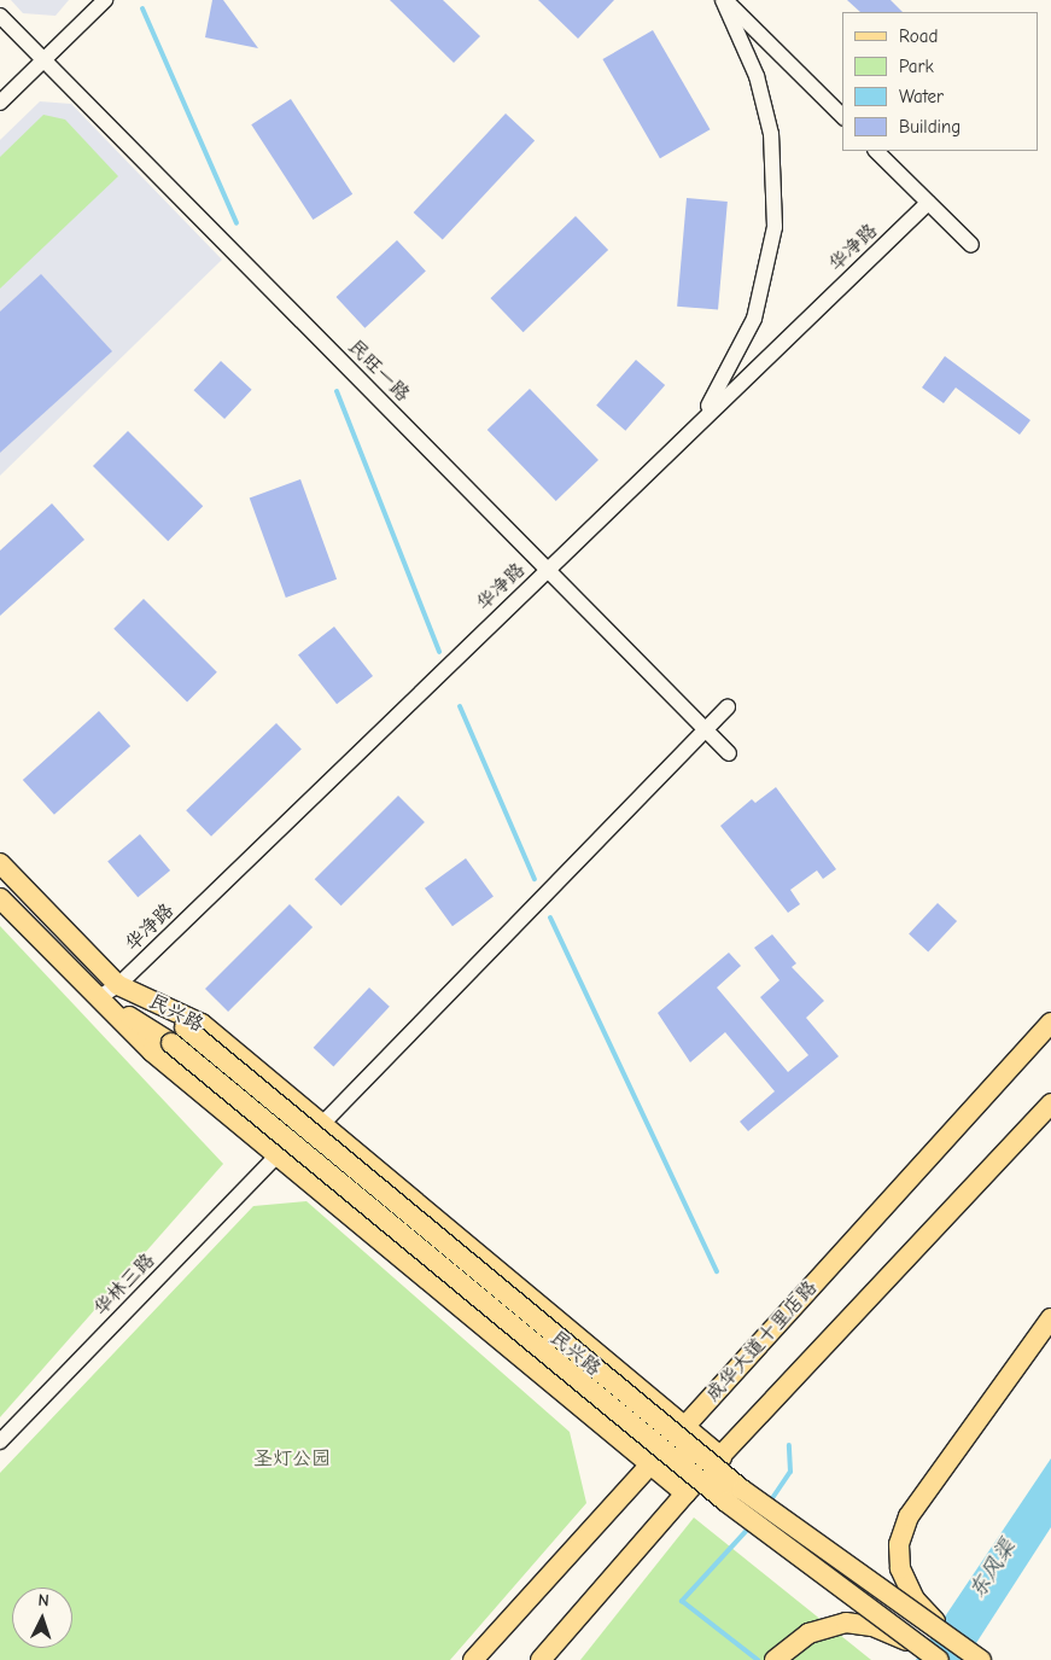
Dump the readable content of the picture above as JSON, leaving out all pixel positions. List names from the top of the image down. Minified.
{"streets":{"main road":["民兴路","成华大道十里店路"],"street":["华净路","民旺一路","华林三路"]},"crossings":[["华净路","民旺一路"],["华净路","民兴路"],["民兴路","华林三路"],["民兴路","成华大道十里店路"]],"water":["东风渠"],"parks":["圣灯公园"],"legend":["Road","Park","Water","Building"],"north":"top"}
